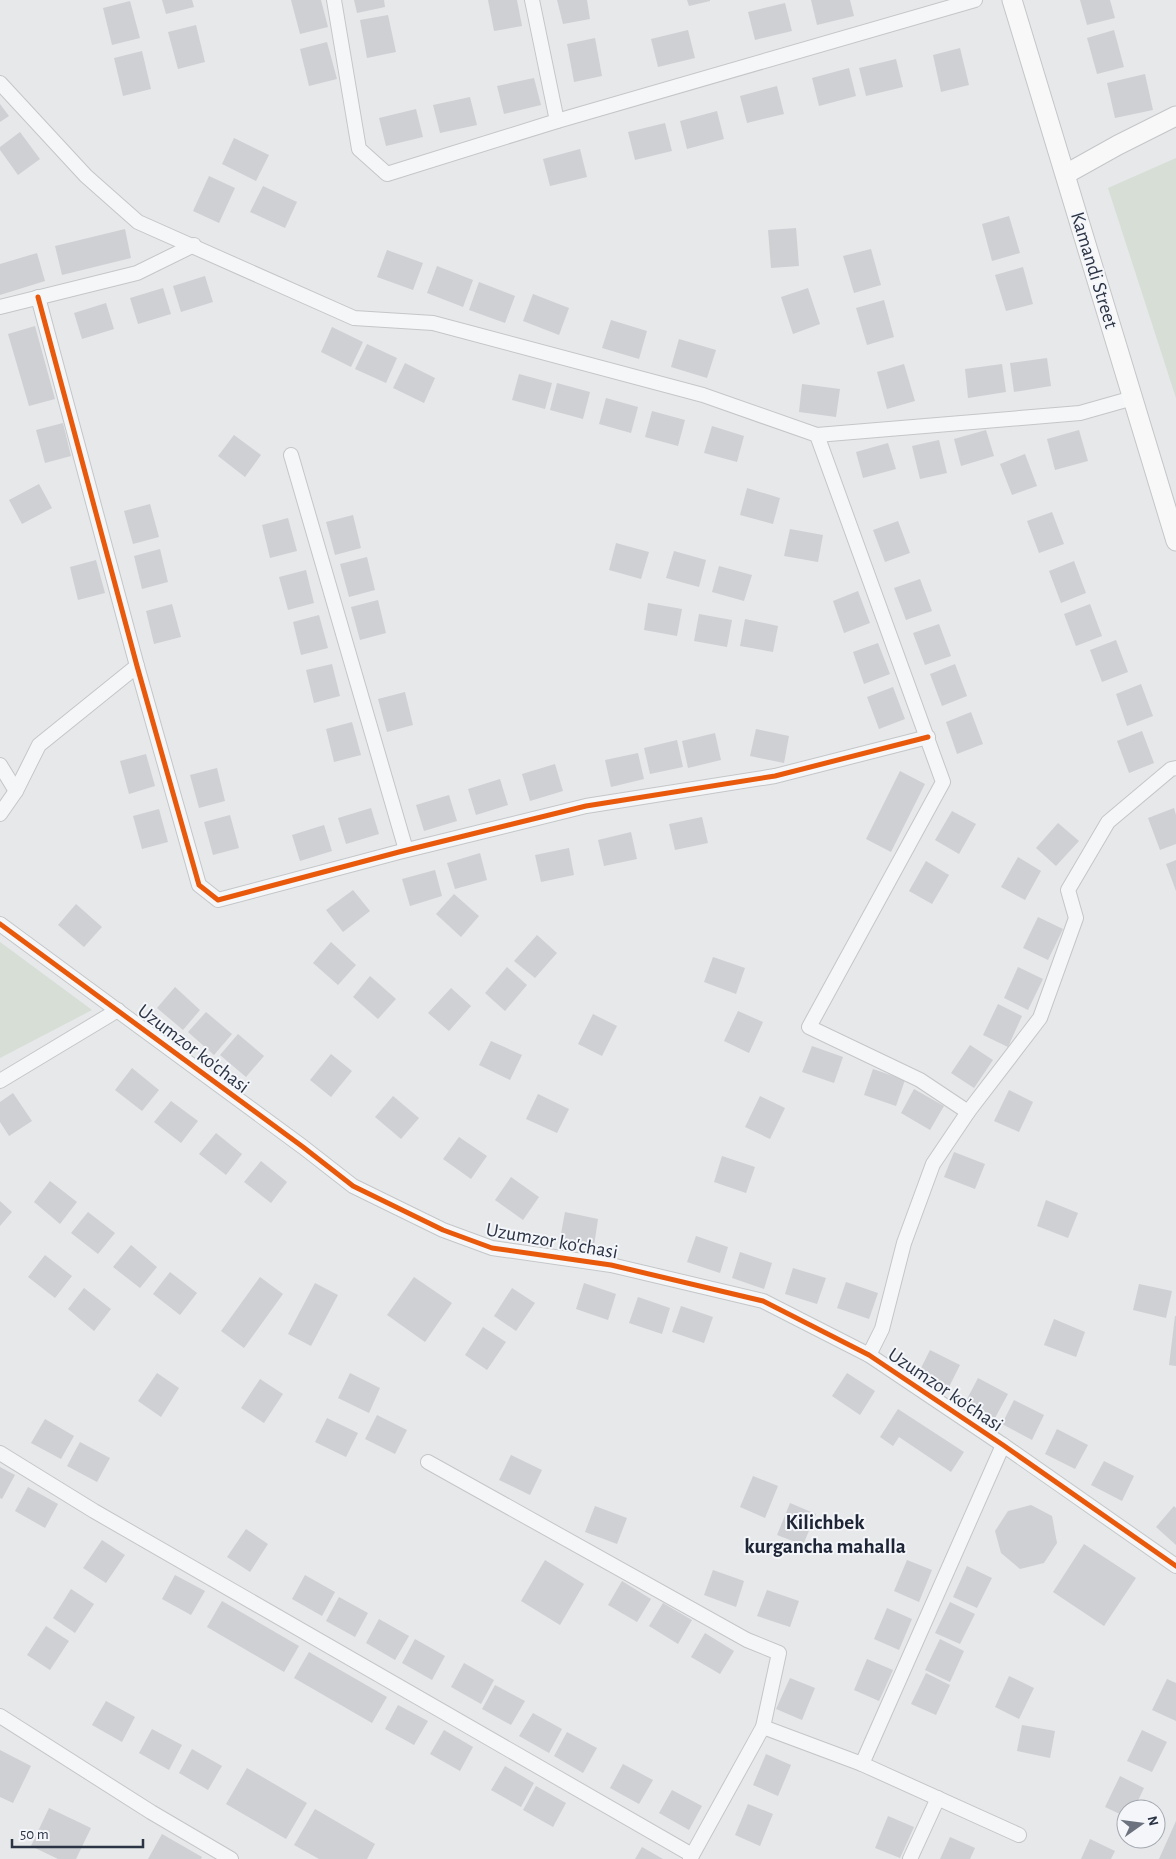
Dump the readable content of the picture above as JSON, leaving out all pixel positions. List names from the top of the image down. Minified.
{"streets":{"main road":["Kamandi Street"],"street":["Uzumzor ko'chasi"]},"districts":["Kilichbek kurgancha mahalla"],"scale_bar":"50 m","north":"right"}
